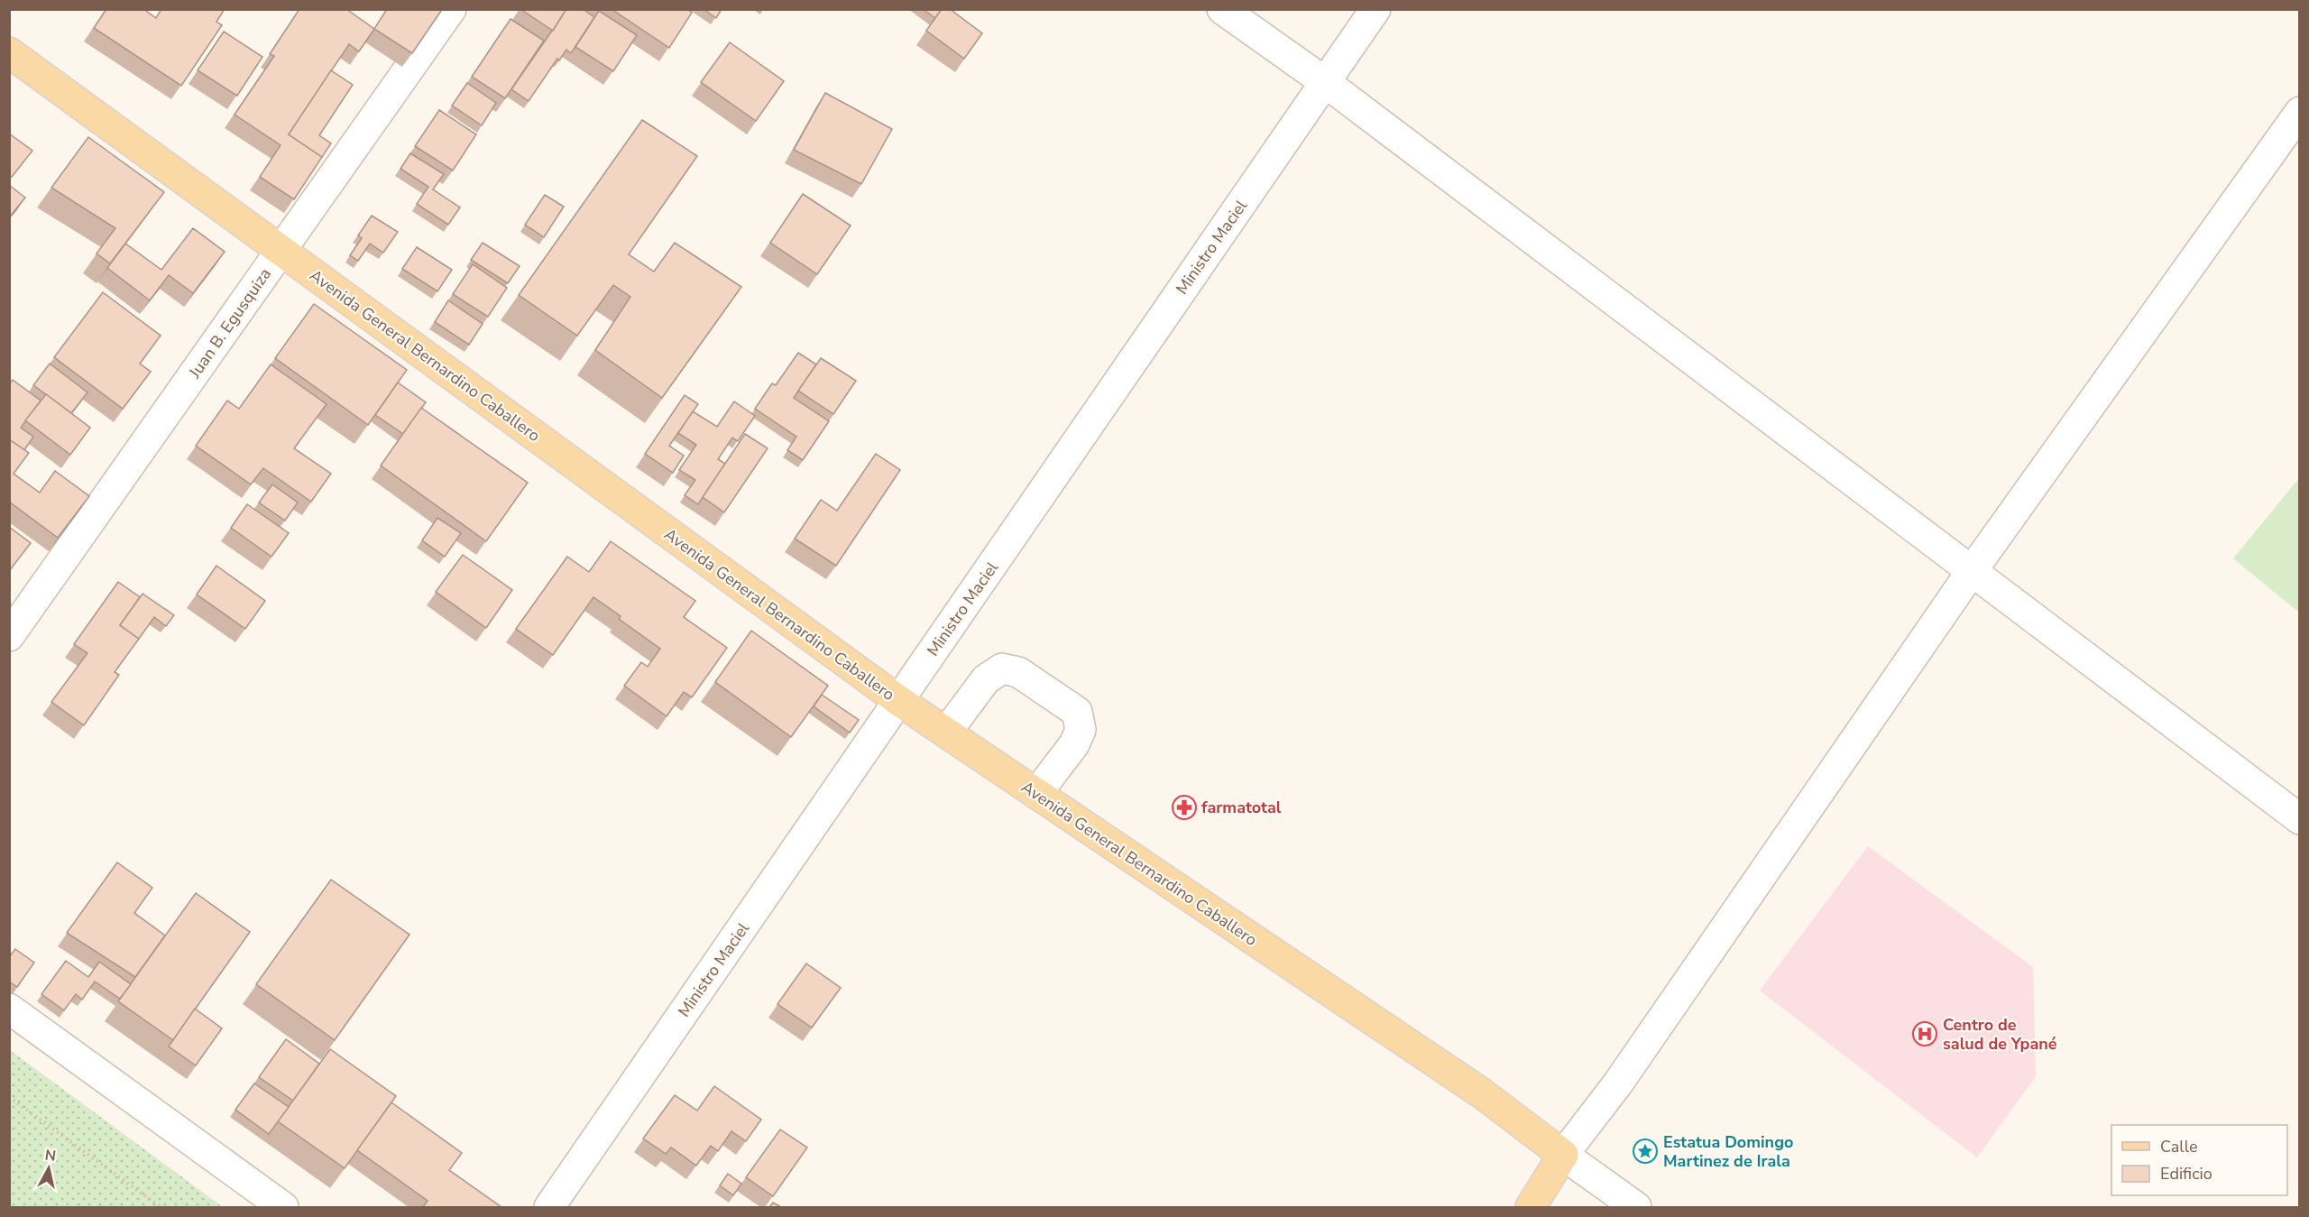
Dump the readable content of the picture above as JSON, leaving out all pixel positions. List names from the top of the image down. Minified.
{"streets":{"main road":["Avenida General Bernardino Caballero"],"street":["Ministro Maciel","Juan B. Egusquiza"]},"crossings":[["Ministro Maciel","Avenida General Bernardino Caballero"],["Juan B. Egusquiza","Avenida General Bernardino Caballero"]],"places":{"pharmacy":["farmatotal"],"hospital":["Centro de salud de Ypané"],"place":["Estatua Domingo Martinez de Irala"]},"legend":["Calle","Edificio"],"north":"top"}
